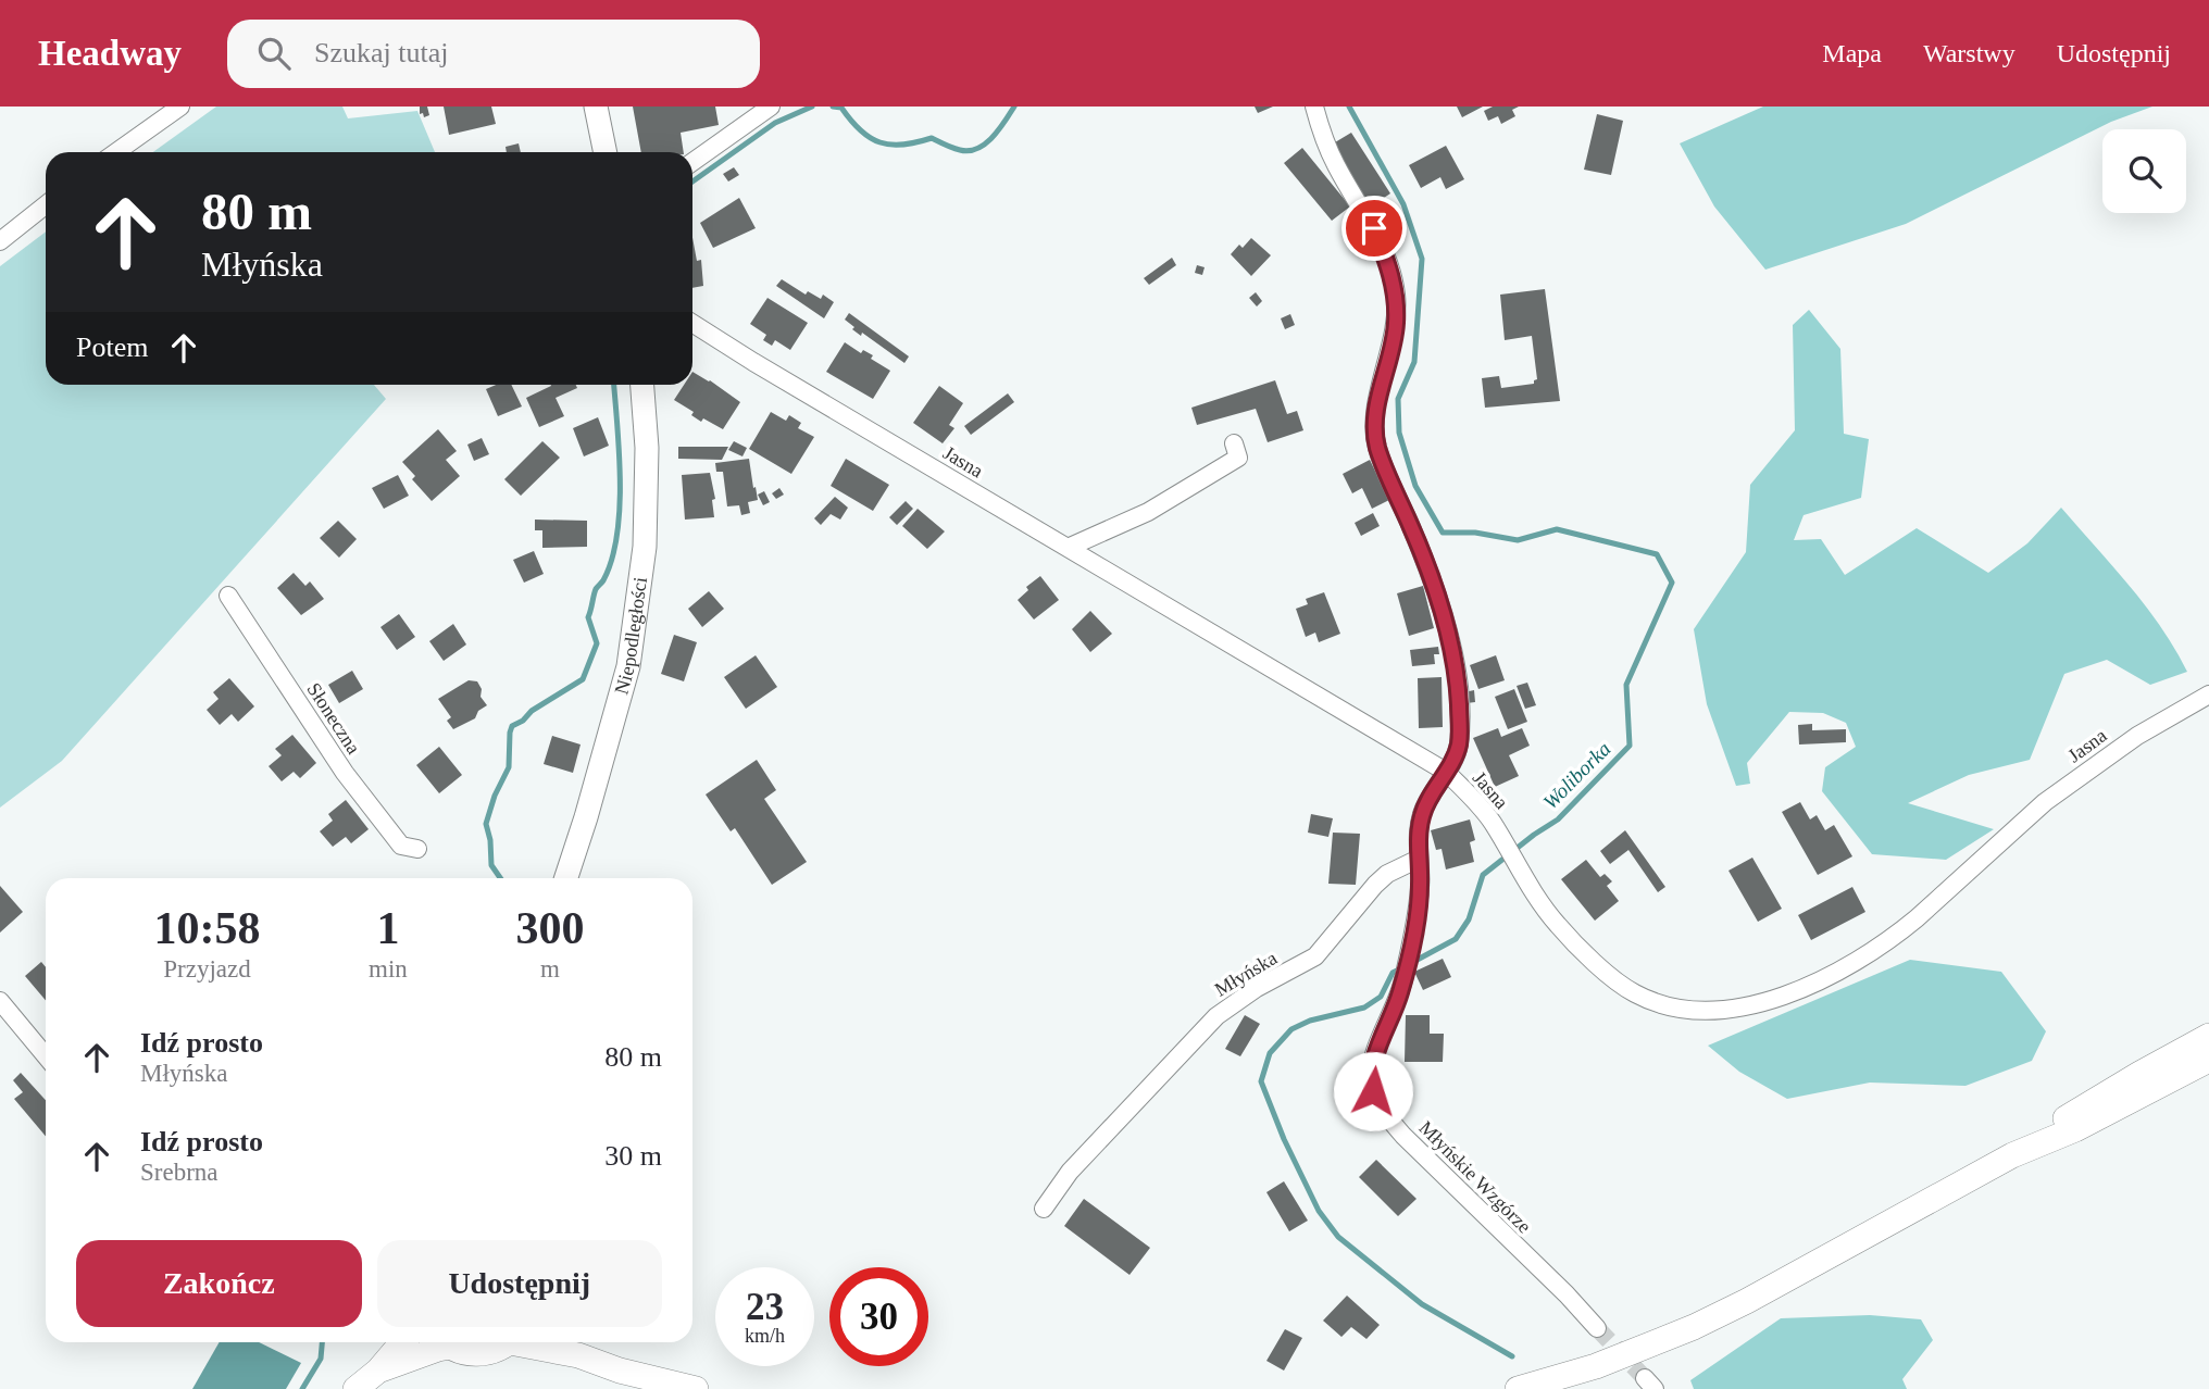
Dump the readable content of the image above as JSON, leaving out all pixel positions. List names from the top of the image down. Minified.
{"streets":{"street":["Jasna","Niepodległości","Słoneczna","Młyńska","Młyńskie Wzgórze"]},"crossings":[["Młyńska","Młyńskie Wzgórze"]],"water":["Woliborka"],"page":{"header":"Headway","search":"Szukaj tutaj","nav":["Mapa","Warstwy","Udostępnij"],"turn":["80 m","Młyńska"],"then":"Potem","eta":["10:58","Przyjazd","1","min","300","m"],"list":[{"name":"Idź prosto","note":"Młyńska","value":"80 m"},{"name":"Idź prosto","note":"Srebrna","value":"30 m"}],"buttons":["Zakończ","Udostępnij"],"speed":"23 km/h","limit":"30"}}
